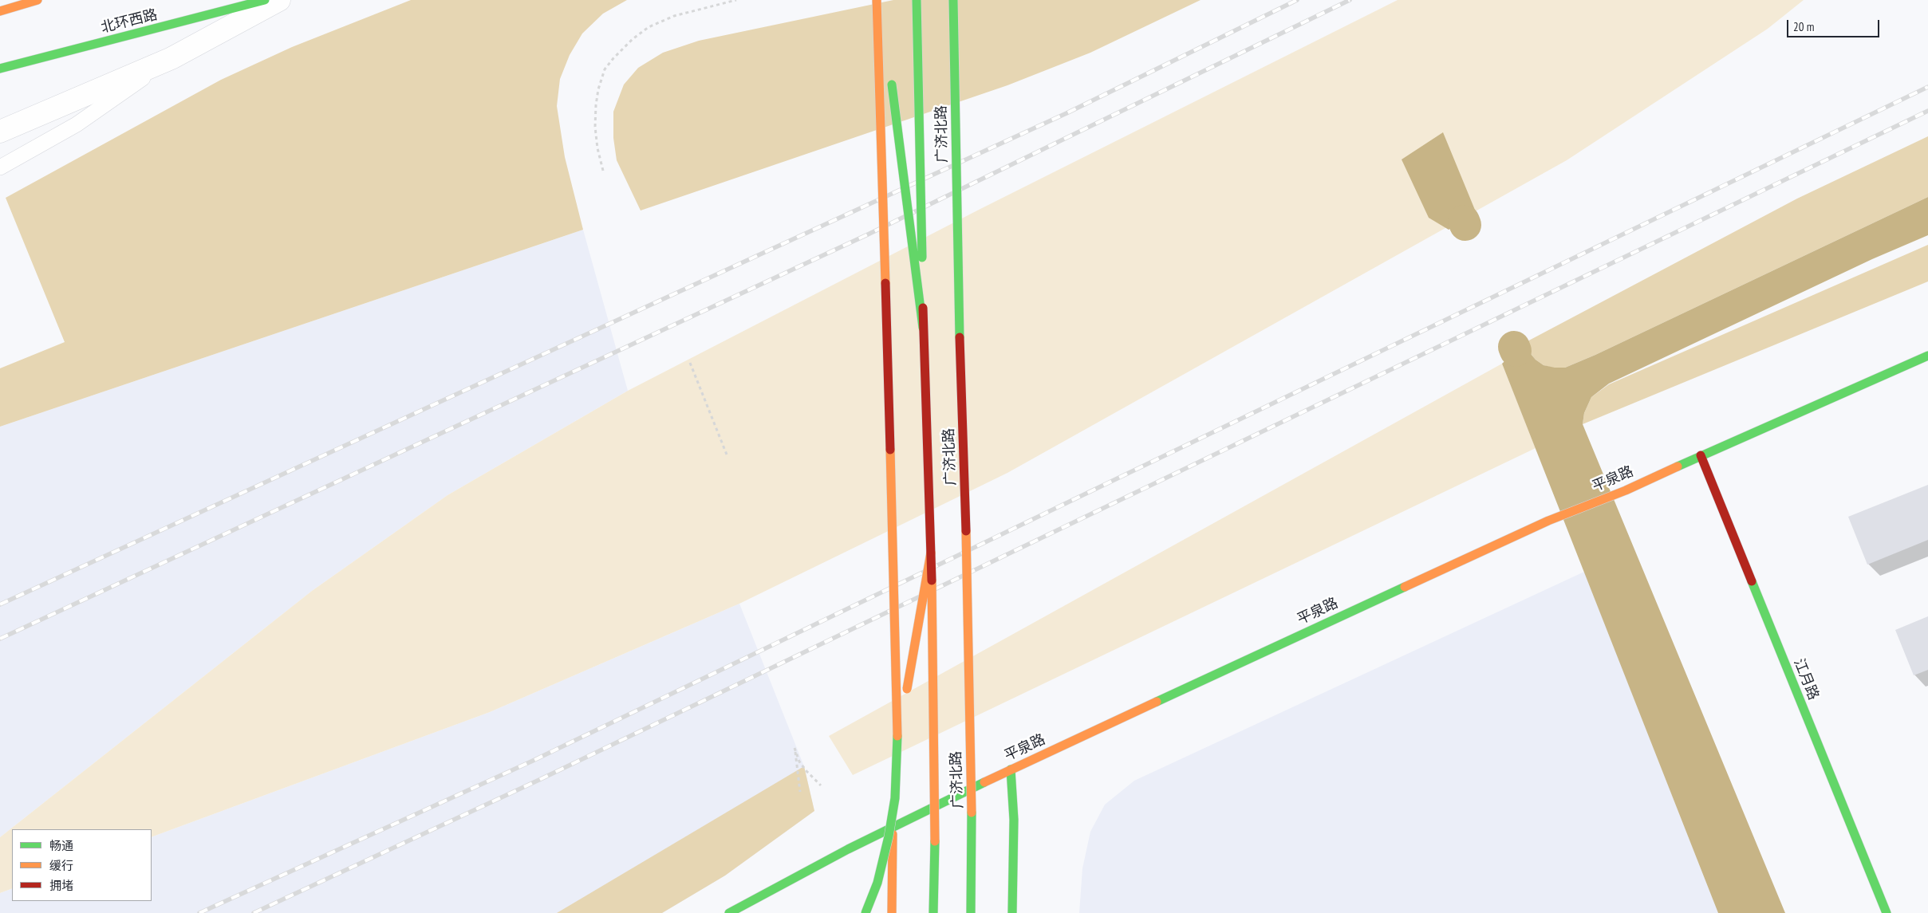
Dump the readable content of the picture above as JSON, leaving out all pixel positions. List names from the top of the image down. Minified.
{"streets":{"main road":["北环西路","广济北路","平泉路","江月路"]},"crossings":[["平泉路","江月路"]],"legend":["畅通","缓行","拥堵"],"scale_bar":"20 m"}
